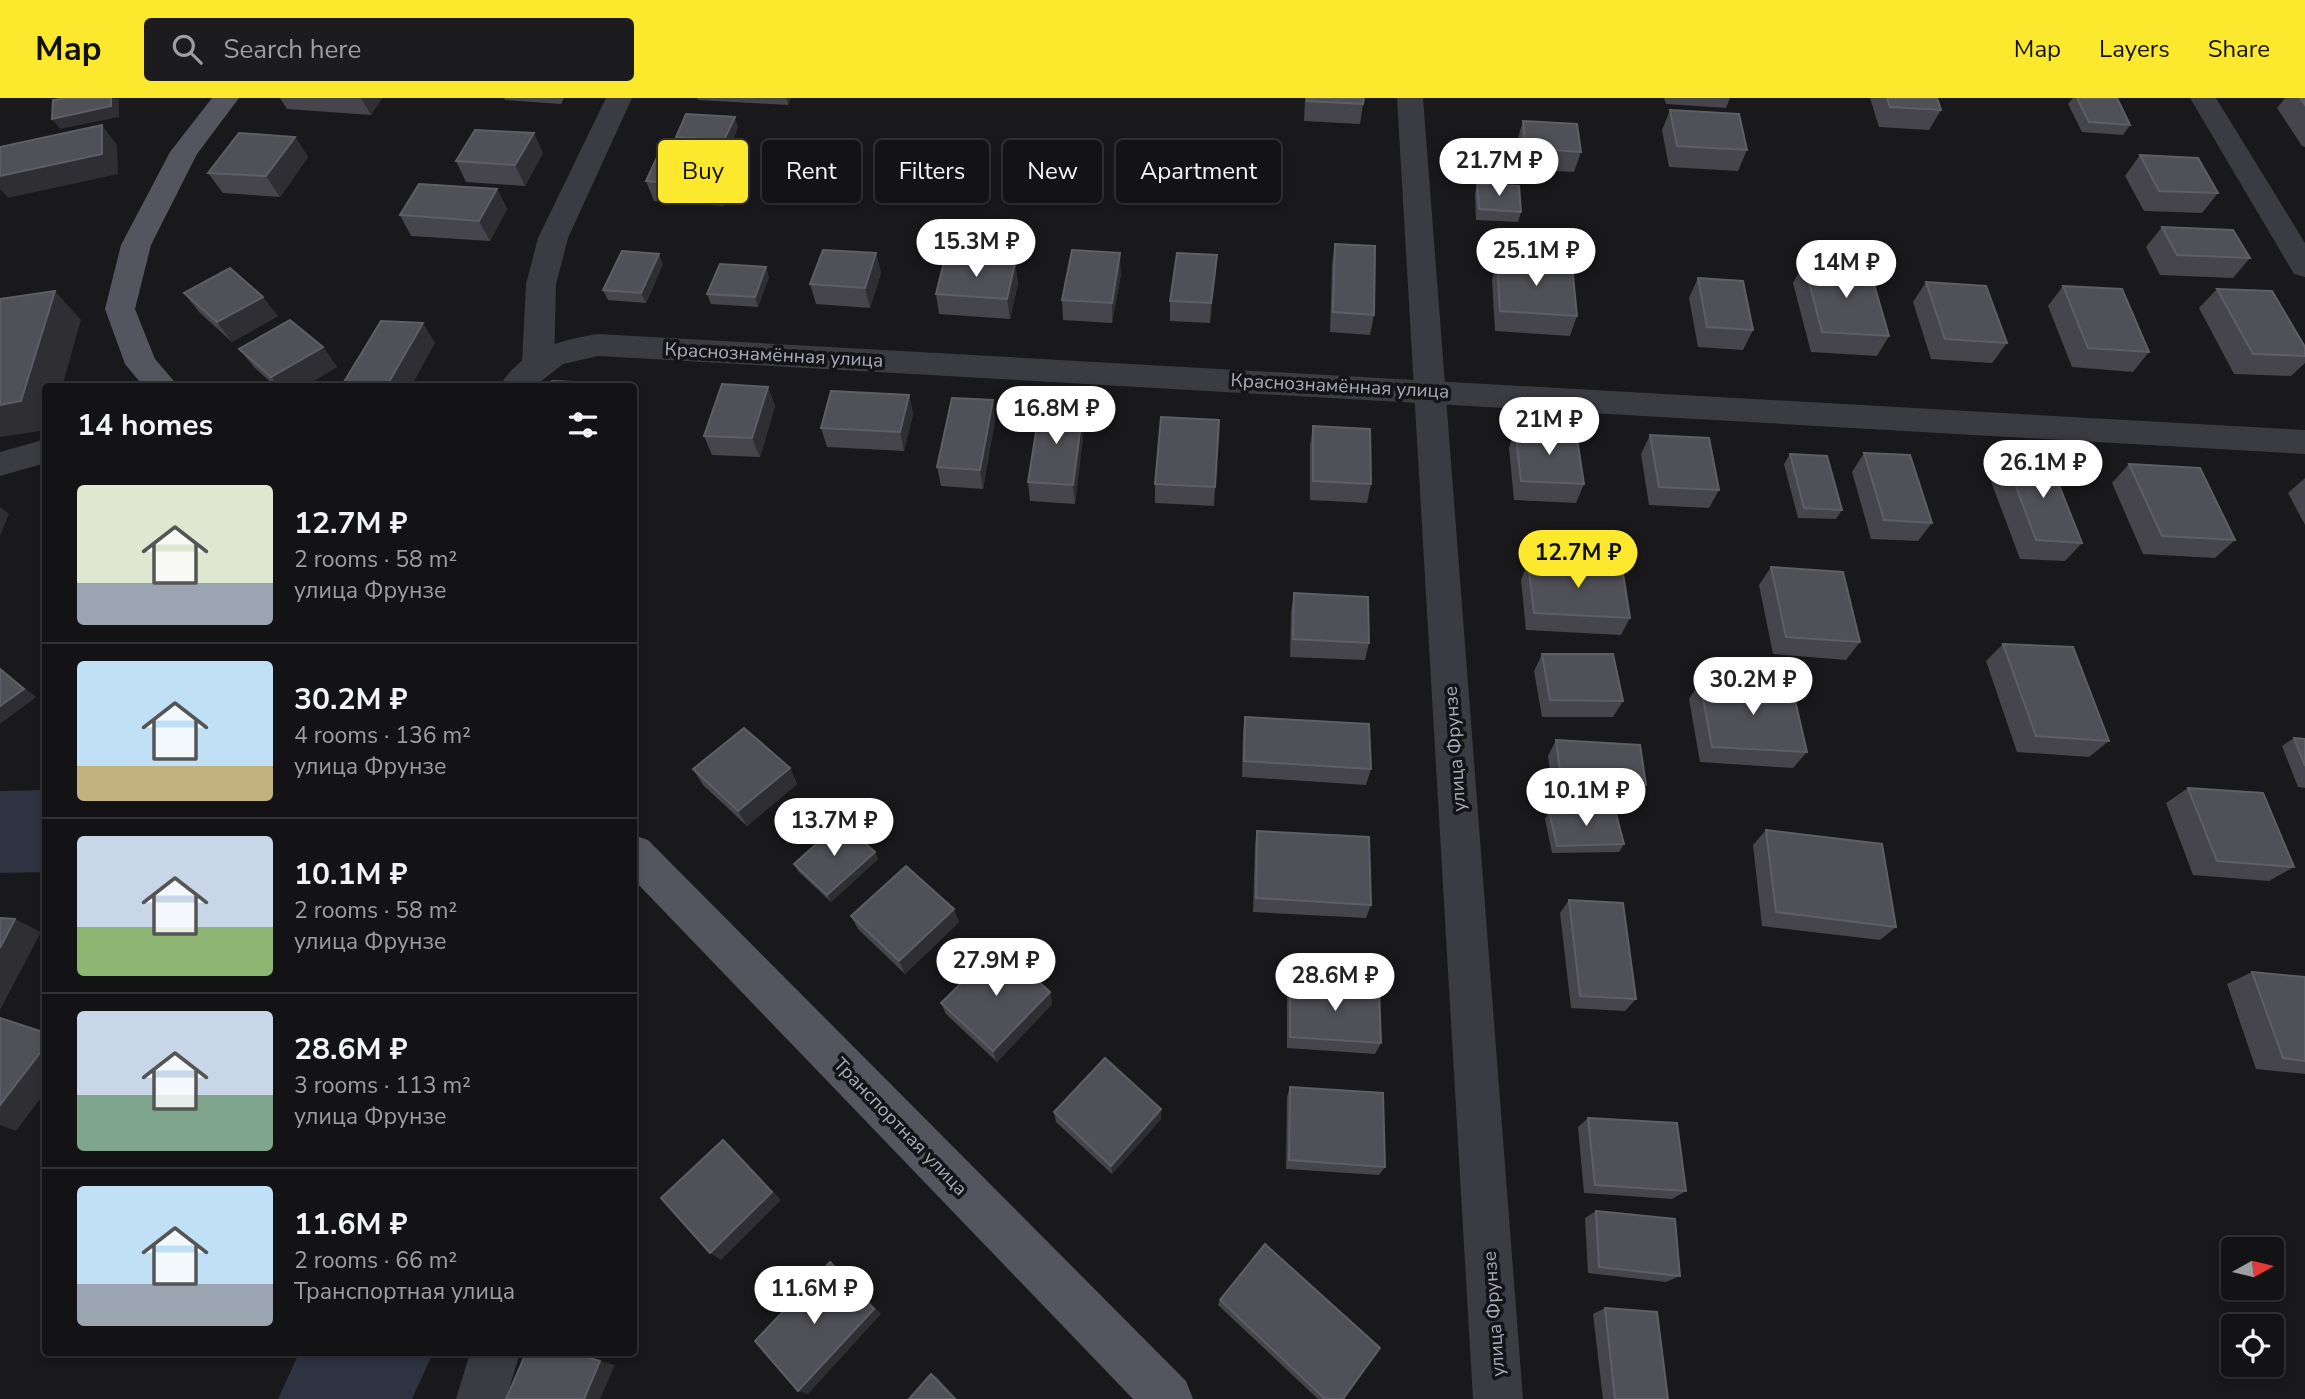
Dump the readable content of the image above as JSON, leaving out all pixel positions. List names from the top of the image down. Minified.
{"streets":{"main road":["Транспортная улица"],"street":["Краснознамённая улица","улица Фрунзе"]},"crossings":[["Краснознамённая улица","улица Фрунзе"]],"north":"right","page":{"header":"Map","search":"Search here","nav":["Map","Layers","Share"],"price":["21.7M ₽","15.3M ₽","25.1M ₽","14M ₽","16.8M ₽","21M ₽","26.1M ₽","12.7M ₽","30.2M ₽","10.1M ₽","13.7M ₽","27.9M ₽","28.6M ₽","11.6M ₽"],"chip":["Buy","Rent","Filters","New","Apartment"],"heading":"14 homes","list":[{"name":"12.7M ₽","note":"2 rooms · 58 m² · улица Фрунзе"},{"name":"30.2M ₽","note":"4 rooms · 136 m² · улица Фрунзе"},{"name":"10.1M ₽","note":"2 rooms · 58 m² · улица Фрунзе"},{"name":"28.6M ₽","note":"3 rooms · 113 m² · улица Фрунзе"},{"name":"11.6M ₽","note":"2 rooms · 66 m² · Транспортная улица"}]}}
